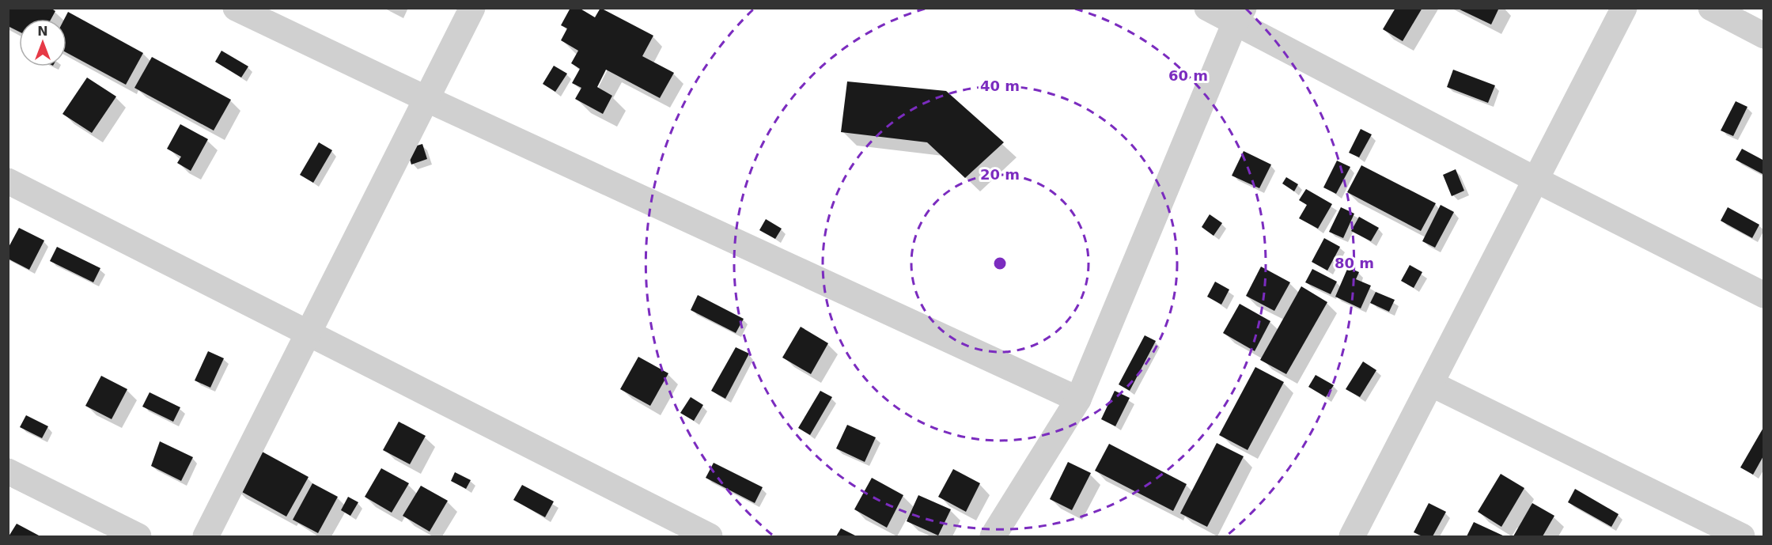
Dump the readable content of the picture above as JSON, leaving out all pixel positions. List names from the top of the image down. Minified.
{"north":"top","rings":["60 m","40 m","20 m","80 m"]}
